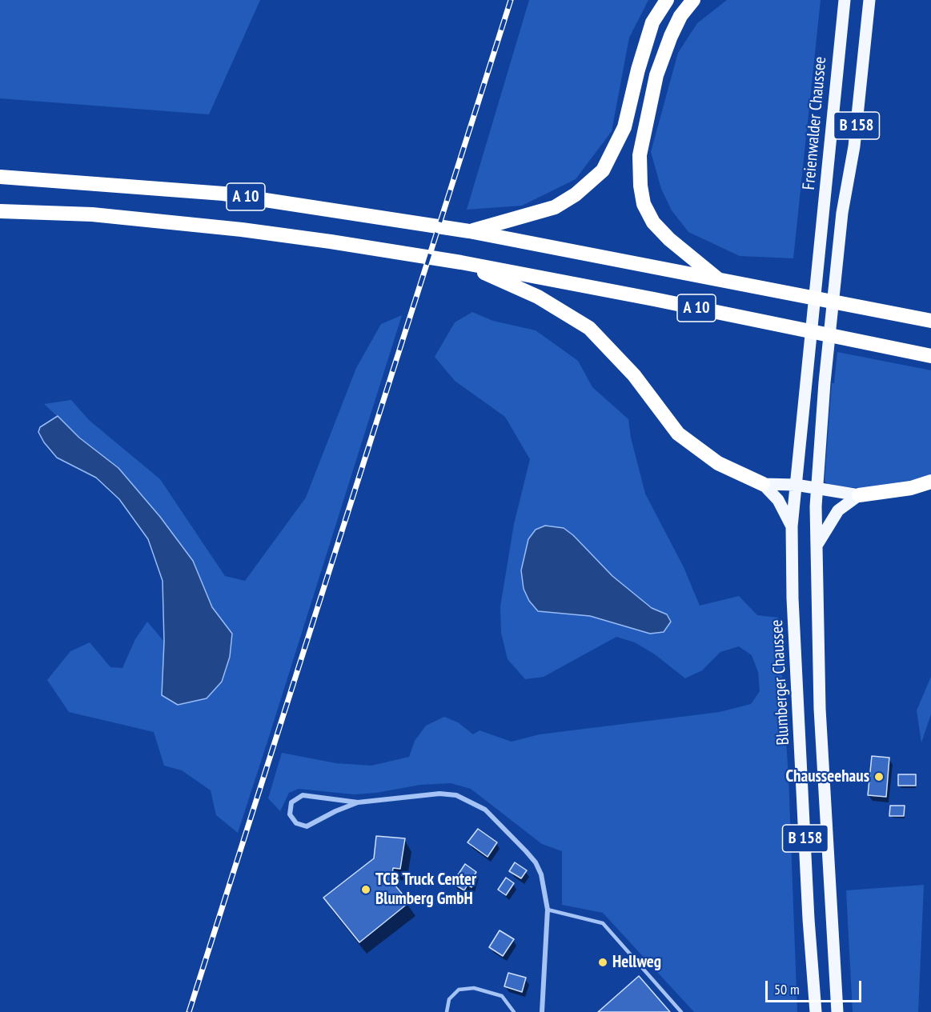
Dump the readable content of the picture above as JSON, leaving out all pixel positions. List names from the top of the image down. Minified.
{"streets":{"highway":["A 10"],"main road":["Freienwalder Chaussee","B 158","Blumberger Chaussee"]},"crossings":[["Freienwalder Chaussee","Blumberger Chaussee"]],"places":["Chausseehaus","TCB Truck Center Blumberg GmbH","Hellweg"],"scale_bar":"50 m"}
